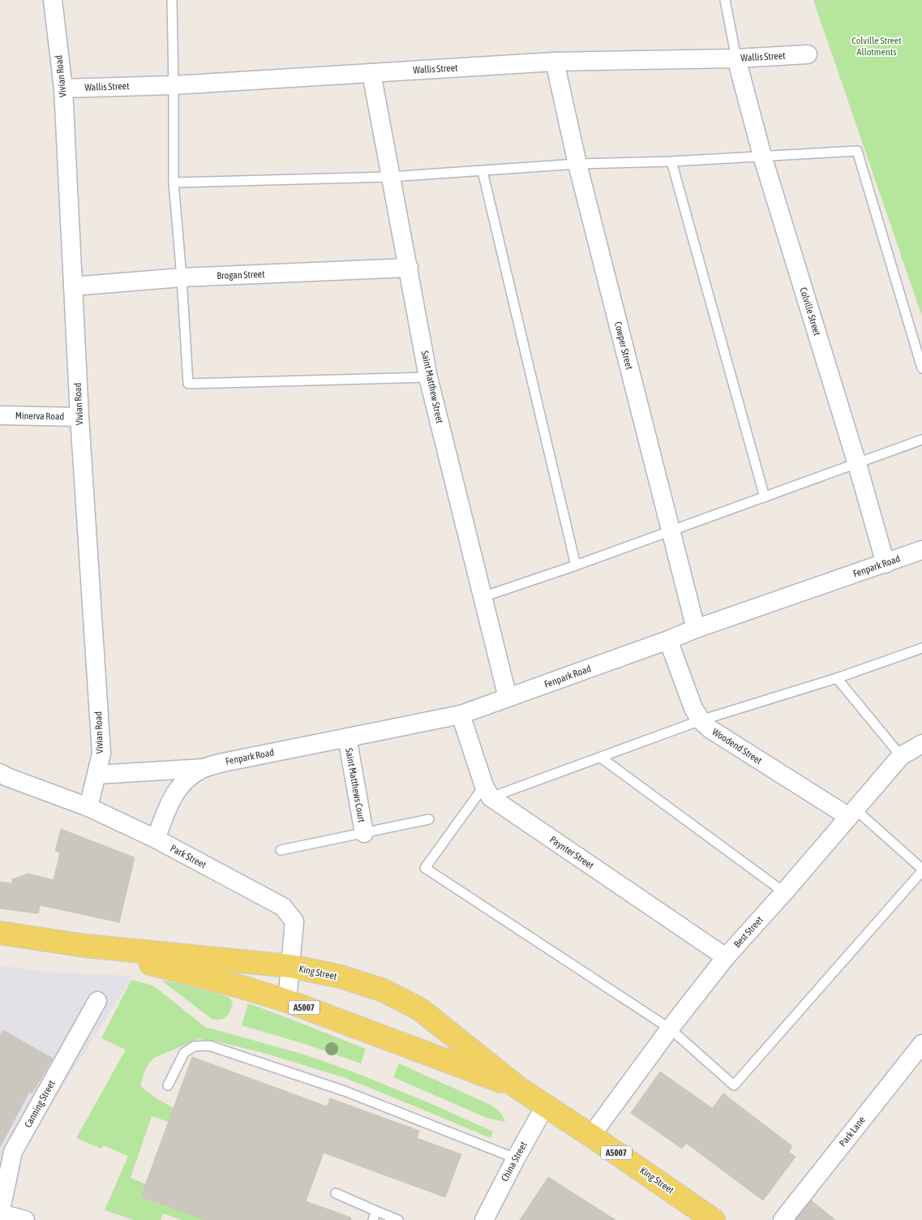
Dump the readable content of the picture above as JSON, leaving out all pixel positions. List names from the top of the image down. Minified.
{"streets":{"main road":["King Street","A5007"],"street":["Wallis Street","Vivian Road","Brogan Street","Colville Street","Cowper Street","Saint Matthew Street","Minerva Road","Fenpark Road","Woodend Street","Saint Matthews Court","Paynter Street","Park Street","Best Street","Canning Street","Park Lane","China Street"]},"crossings":[["Wallis Street","Vivian Road"],["Wallis Street","Colville Street"],["Wallis Street","Cowper Street"],["Wallis Street","Saint Matthew Street"],["Vivian Road","Brogan Street"],["Vivian Road","Minerva Road"],["Vivian Road","Fenpark Road"],["Vivian Road","Park Street"],["Brogan Street","Saint Matthew Street"],["Colville Street","Fenpark Road"],["Cowper Street","Fenpark Road"],["Saint Matthew Street","Fenpark Road"],["Fenpark Road","Woodend Street"],["Fenpark Road","Saint Matthews Court"],["Fenpark Road","Park Street"],["Woodend Street","Best Street"],["Paynter Street","Best Street"],["Park Street","King Street"],["Best Street","King Street"],["King Street","China Street"]],"parks":["Colville Street Allotments"]}
